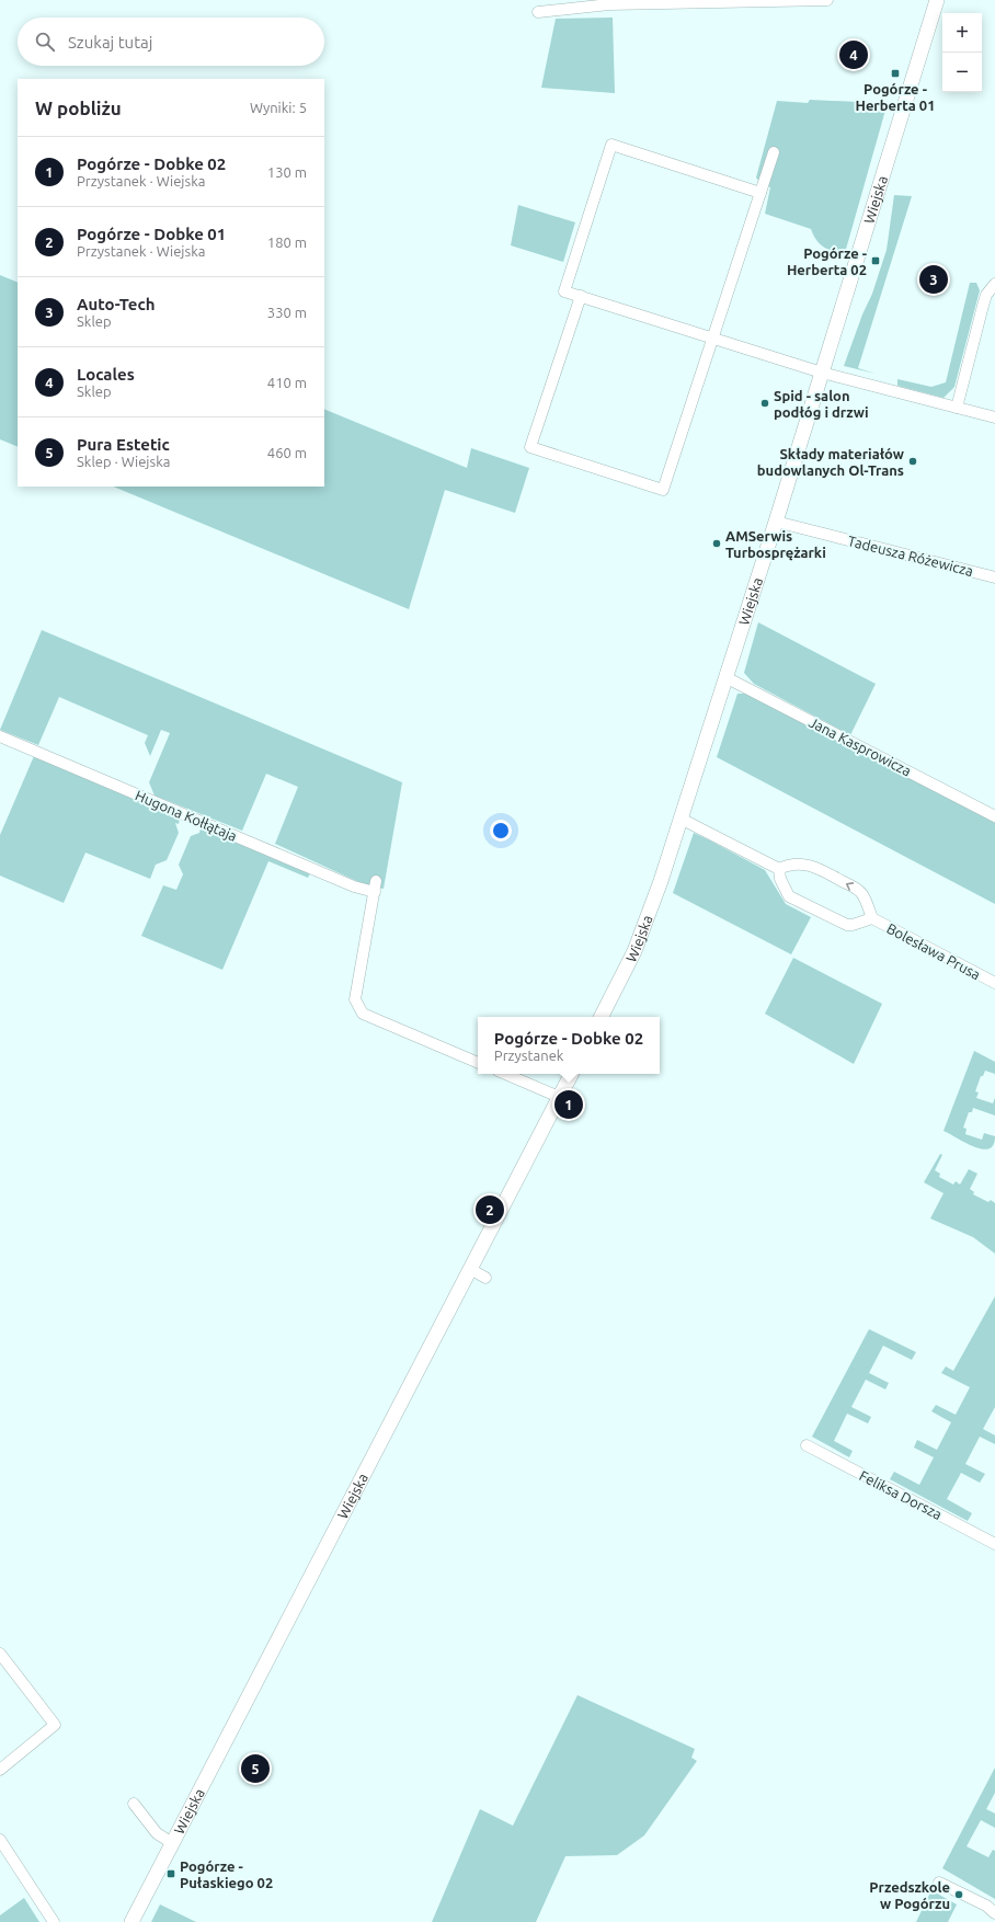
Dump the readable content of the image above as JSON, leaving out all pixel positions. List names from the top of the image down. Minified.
{"streets":{"street":["Wiejska","Tadeusza Różewicza","Jana Kasprowicza","Hugona Kołłątaja","Bolesława Prusa","Feliksa Dorsza"]},"crossings":[["Wiejska","Tadeusza Różewicza"],["Wiejska","Jana Kasprowicza"]],"places":{"transit":["Pogórze - Herberta 01","Pogórze - Herberta 02","Pogórze - Pułaskiego 02"],"other":["Spid - salon podłóg i drzwi","Składy materiałów budowlanych Ol-Trans","AMSerwis Turbosprężarki","Przedszkole w Pogórzu"]},"page":{"map_buttons":["+","−"],"search":"Szukaj tutaj","pins":["4","3","1","2","5"],"heading":["W pobliżu","Wyniki: 5"],"list":[{"mark":"1","name":"Pogórze - Dobke 02","note":"Przystanek · Wiejska","value":"130 m"},{"mark":"2","name":"Pogórze - Dobke 01","note":"Przystanek · Wiejska","value":"180 m"},{"mark":"3","name":"Auto-Tech","note":"Sklep","value":"330 m"},{"mark":"4","name":"Locales","note":"Sklep","value":"410 m"},{"mark":"5","name":"Pura Estetic","note":"Sklep · Wiejska","value":"460 m"}],"popup":["Pogórze - Dobke 02","Przystanek"]}}
